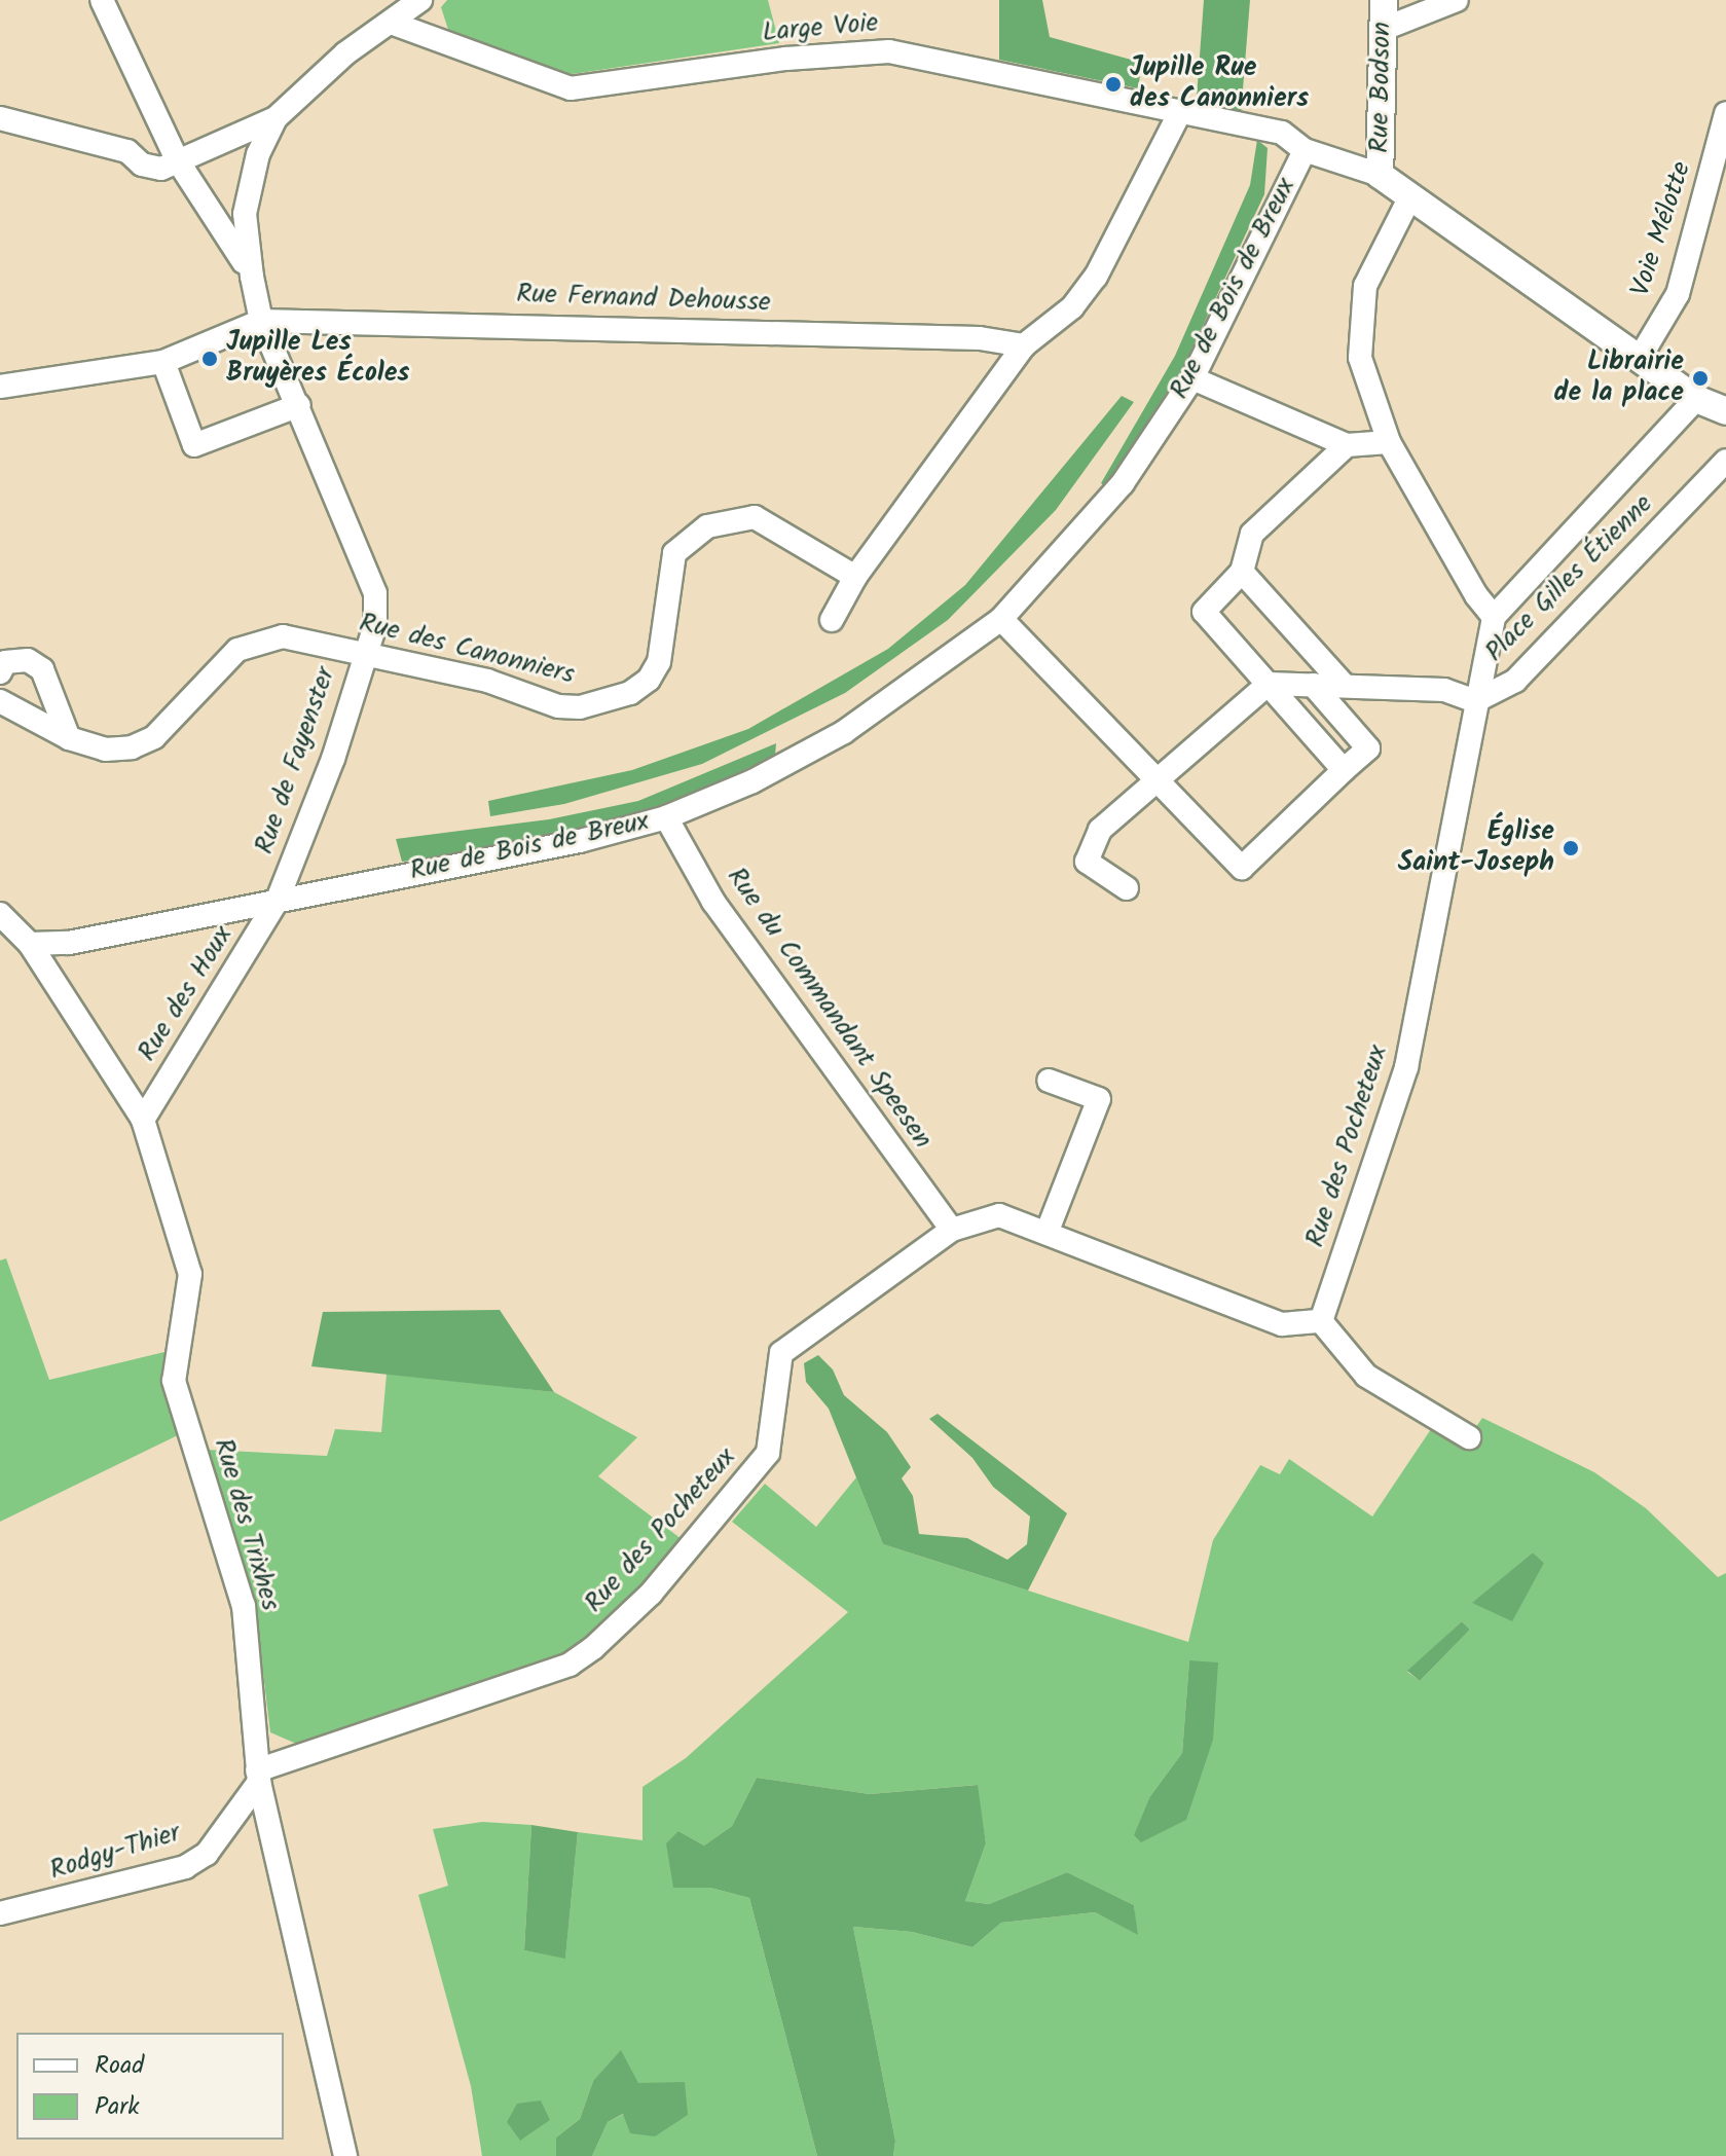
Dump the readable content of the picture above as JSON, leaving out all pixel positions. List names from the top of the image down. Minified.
{"streets":{"street":["Large Voie","Rue Bodson","Voie Mélotte","Rue de Bois de Breux","Rue Fernand Dehousse","Place Gilles Étienne","Rue des Canonniers","Rue de Fayenster","Rue des Houx","Rue du Commandant Speesen","Rue des Pocheteux","Rue des Trixhes","Rodgy-Thier"]},"crossings":[["Large Voie","Rue Bodson"],["Large Voie","Rue de Bois de Breux"],["Rue de Bois de Breux","Rue de Fayenster"],["Rue de Bois de Breux","Rue des Houx"],["Rue de Bois de Breux","Rue du Commandant Speesen"],["Rue de Bois de Breux","Rue des Trixhes"],["Rue Fernand Dehousse","Rue de Fayenster"],["Place Gilles Étienne","Rue des Pocheteux"],["Rue des Canonniers","Rue de Fayenster"],["Rue de Fayenster","Rue des Houx"],["Rue des Houx","Rue des Trixhes"],["Rue du Commandant Speesen","Rue des Pocheteux"],["Rue des Pocheteux","Rue des Trixhes"],["Rue des Pocheteux","Rodgy-Thier"],["Rue des Trixhes","Rodgy-Thier"]],"places":["Jupille Rue des Canonniers","Jupille Les Bruyères Écoles","Librairie de la place","Église Saint-Joseph"],"legend":["Road","Park"]}
